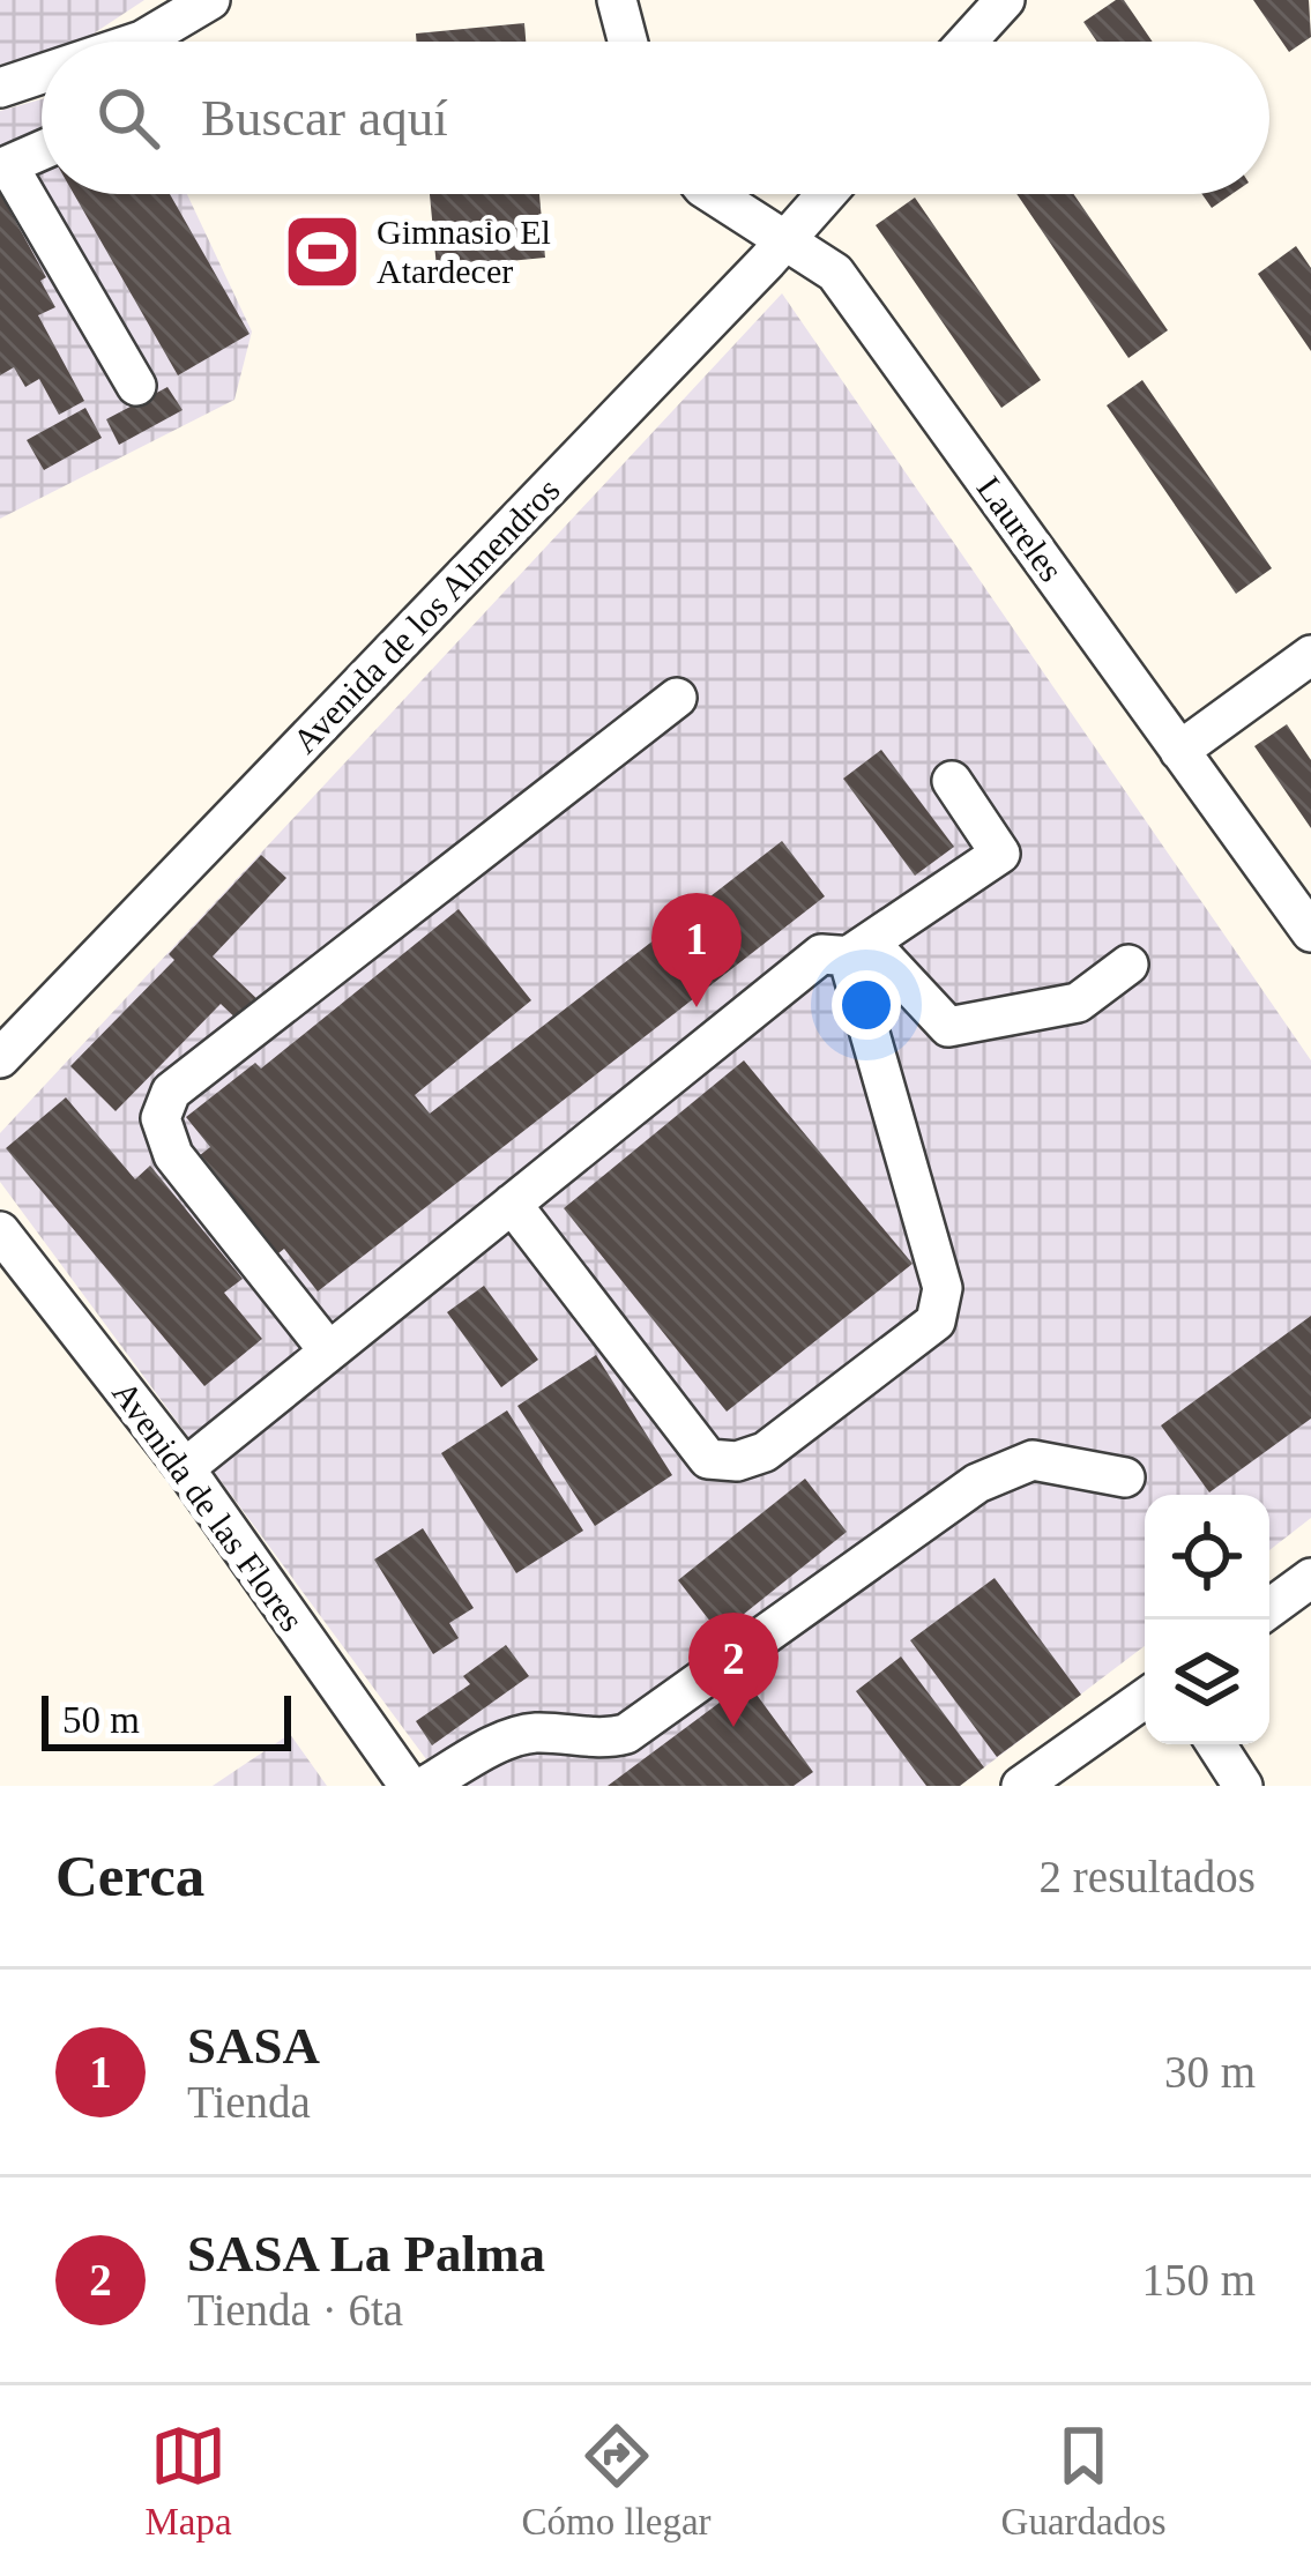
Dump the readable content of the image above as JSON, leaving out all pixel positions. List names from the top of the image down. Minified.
{"streets":{"street":["Laureles","Avenida de los Almendros","Avenida de las Flores"]},"crossings":[["Laureles","Avenida de los Almendros"]],"places":{"sports":["Gimnasio El Atardecer"]},"scale_bar":"50 m","page":{"search":"Buscar aquí","pins":["1","2"],"scale":"50 m","heading":["Cerca","2 resultados"],"list":[{"mark":"1","name":"SASA","note":"Tienda","value":"30 m"},{"mark":"2","name":"SASA La Palma","note":"Tienda · 6ta","value":"150 m"}],"nav":["Mapa","Cómo llegar","Guardados"]}}
